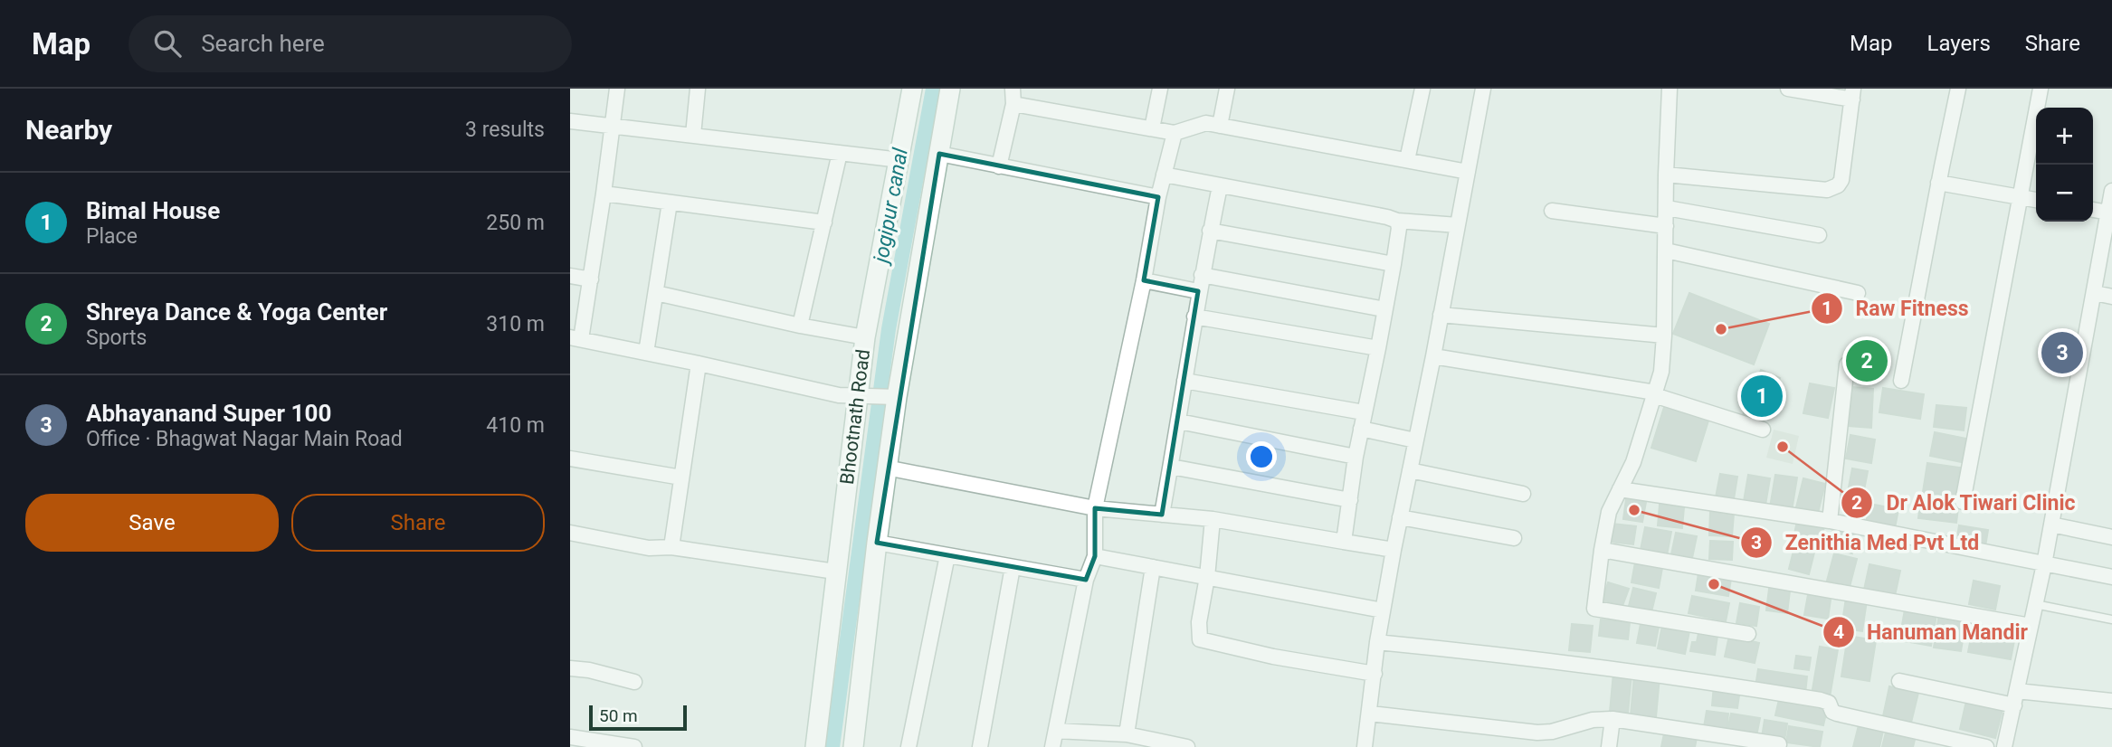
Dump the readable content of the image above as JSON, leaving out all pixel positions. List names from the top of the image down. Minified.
{"streets":{"street":["Bhootnath Road"]},"water":["jogipur canal"],"places":["Raw Fitness","Dr Alok Tiwari Clinic","Zenithia Med Pvt Ltd","Hanuman Mandir"],"scale_bar":"50 m","page":{"header":"Map","search":"Search here","nav":["Map","Layers","Share"],"heading":["Nearby","3 results"],"map_buttons":["+","−"],"list":[{"mark":"1","name":"Bimal House","note":"Place","value":"250 m"},{"mark":"2","name":"Shreya Dance & Yoga Center","note":"Sports","value":"310 m"},{"mark":"3","name":"Abhayanand Super 100","note":"Office · Bhagwat Nagar Main Road","value":"410 m"}],"pins":["3","2","1"],"buttons":["Save","Share"],"scale":"50 m"}}
